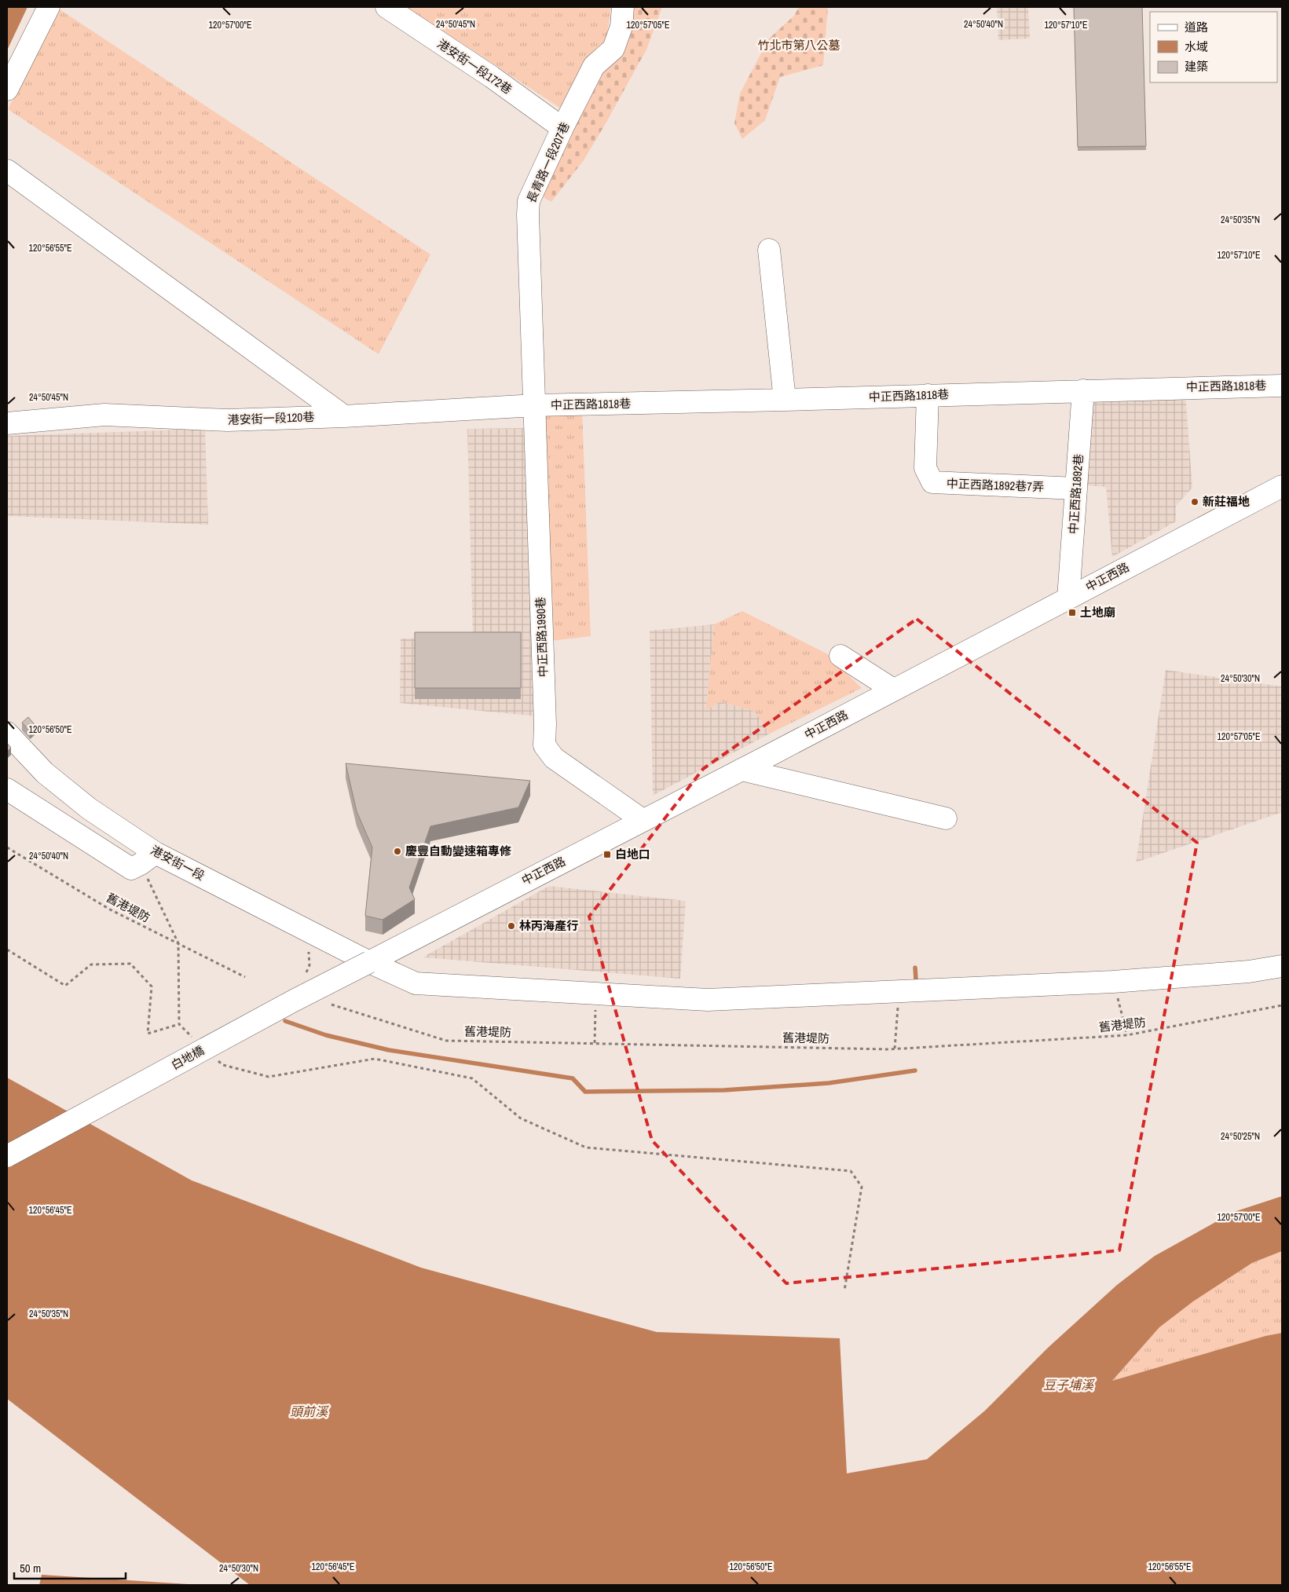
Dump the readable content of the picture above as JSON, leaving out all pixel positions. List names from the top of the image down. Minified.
{"streets":{"street":["港安街一段172巷","長青路一段207巷","中正西路1818巷","港安街一段120巷","中正西路1892巷7弄","中正西路1892巷","中正西路","中正西路1990巷","港安街一段","白地橋"],"path":["舊港堤防"]},"crossings":[["港安街一段172巷","長青路一段207巷"],["長青路一段207巷","中正西路1818巷"],["長青路一段207巷","港安街一段120巷"],["長青路一段207巷","中正西路1990巷"],["中正西路1818巷","港安街一段120巷"],["中正西路1818巷","中正西路1892巷7弄"],["中正西路1818巷","中正西路1892巷"],["中正西路1818巷","中正西路1990巷"],["港安街一段120巷","中正西路1990巷"],["中正西路1892巷7弄","中正西路1892巷"],["中正西路1892巷","中正西路"],["中正西路","中正西路1990巷"],["中正西路","港安街一段"],["中正西路","白地橋"],["港安街一段","白地橋"]],"water":["豆子埔溪","頭前溪"],"parks":["竹北市第八公墓"],"places":{"other":["新莊福地","慶豐自動變速箱專修","林丙海產行"],"transit":["土地廟","白地口"]},"legend":["道路","水域","建築"],"scale_bar":"50 m","coordinates":["24°50'45\"N","24°50'40\"N","120°57'00\"E","120°57'05\"E","120°57'10\"E","24°50'35\"N","120°56'55\"E","24°50'30\"N","120°56'50\"E","24°50'25\"N","120°56'45\"E"]}
